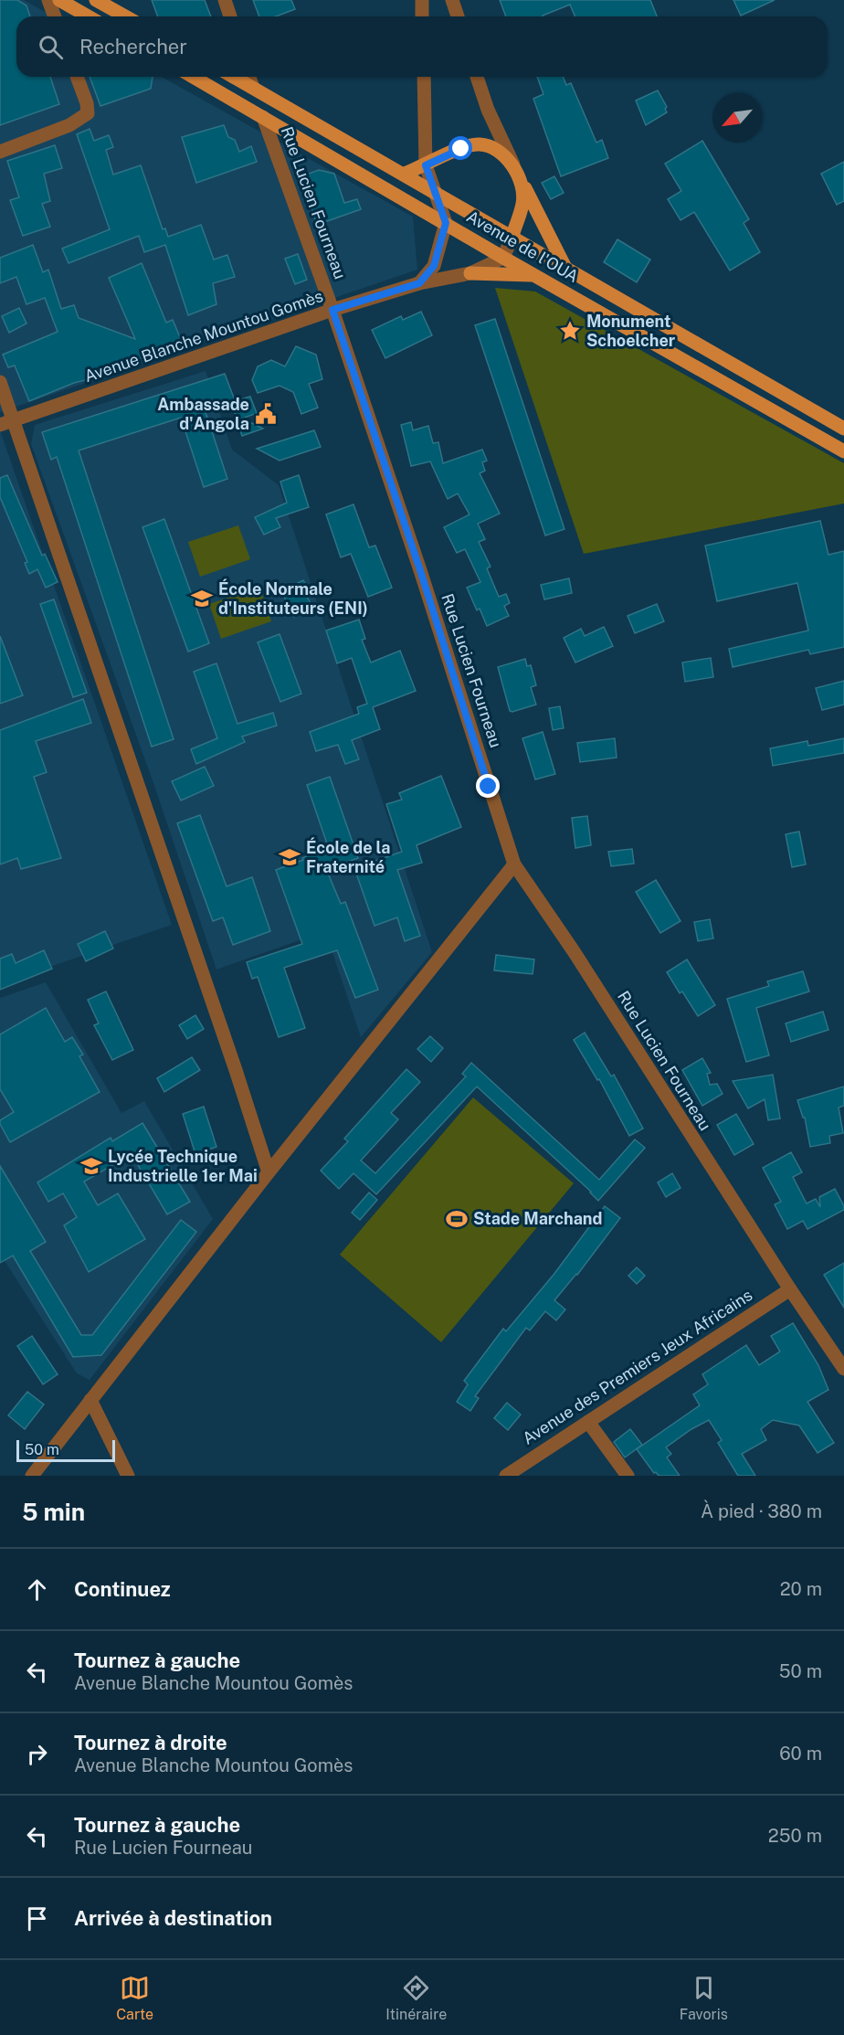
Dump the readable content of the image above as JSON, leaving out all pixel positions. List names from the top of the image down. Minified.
{"streets":{"main road":["Avenue de l'OUA"],"street":["Rue Lucien Fourneau","Avenue Blanche Mountou Gomès","Avenue des Premiers Jeux Africains"]},"crossings":[["Rue Lucien Fourneau","Avenue de l'OUA"],["Rue Lucien Fourneau","Avenue Blanche Mountou Gomès"],["Rue Lucien Fourneau","Avenue des Premiers Jeux Africains"],["Avenue de l'OUA","Avenue Blanche Mountou Gomès"]],"places":{"place":["Monument Schoelcher"],"public building":["Ambassade d'Angola"],"school or university":["École Normale d'Instituteurs (ENI)","École de la Fraternité","Lycée Technique Industrielle 1er Mai"],"sports":["Stade Marchand"]},"scale_bar":"50 m","north":"bottom left","page":{"search":"Rechercher","scale":"50 m","heading":["5 min","À pied · 380 m"],"list":[["Continuez","20 m"],["Tournez à gauche","Avenue Blanche Mountou Gomès","50 m"],["Tournez à droite","Avenue Blanche Mountou Gomès","60 m"],["Tournez à gauche","Rue Lucien Fourneau","250 m"],"Arrivée à destination"],"nav":["Carte","Itinéraire","Favoris"]}}
